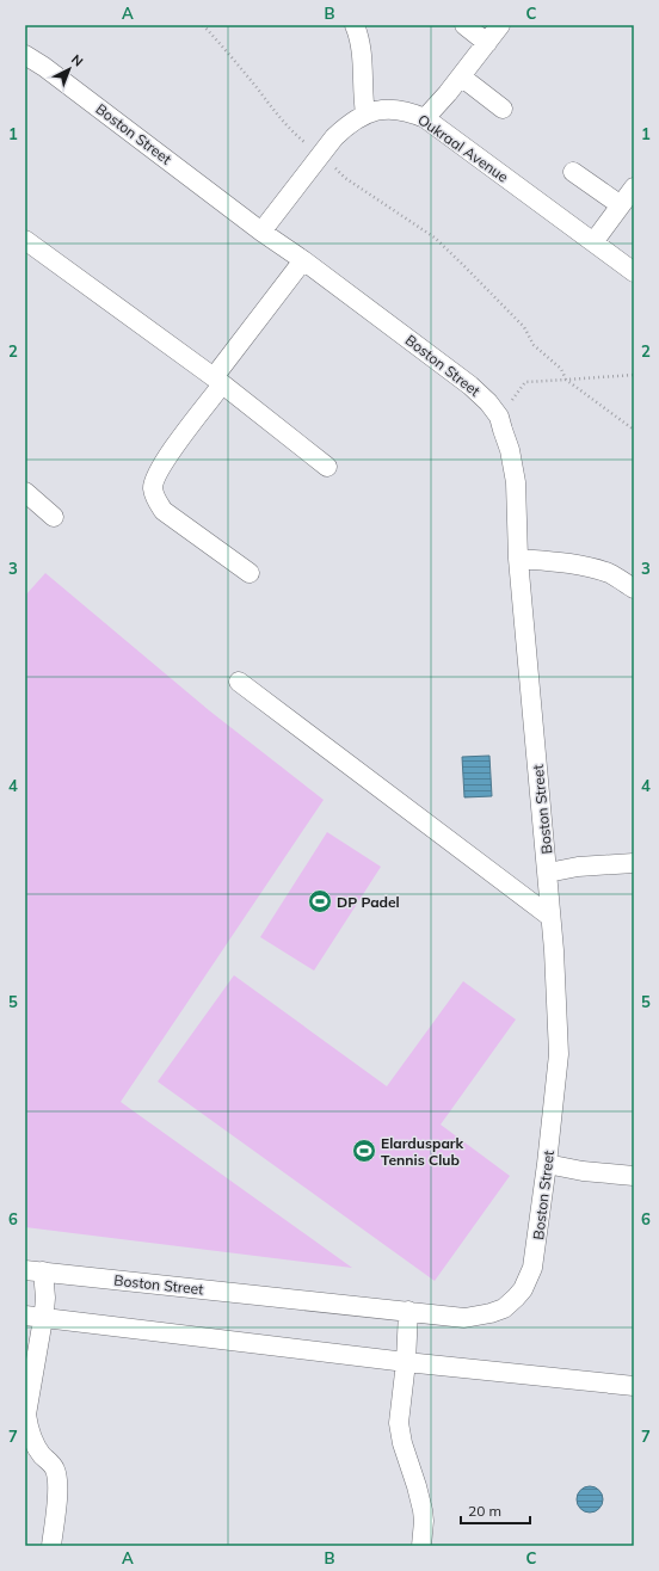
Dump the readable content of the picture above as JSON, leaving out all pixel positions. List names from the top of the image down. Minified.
{"streets":{"street":["Boston Street","Oukraal Avenue"]},"crossings":[["Boston Street","Oukraal Avenue"]],"places":{"sports":["DP Padel","Elarduspark Tennis Club"]},"scale_bar":"20 m","north":"top right","grid":{"columns":["A","B","C"],"rows":["1","2","3","4","5","6","7"]}}
